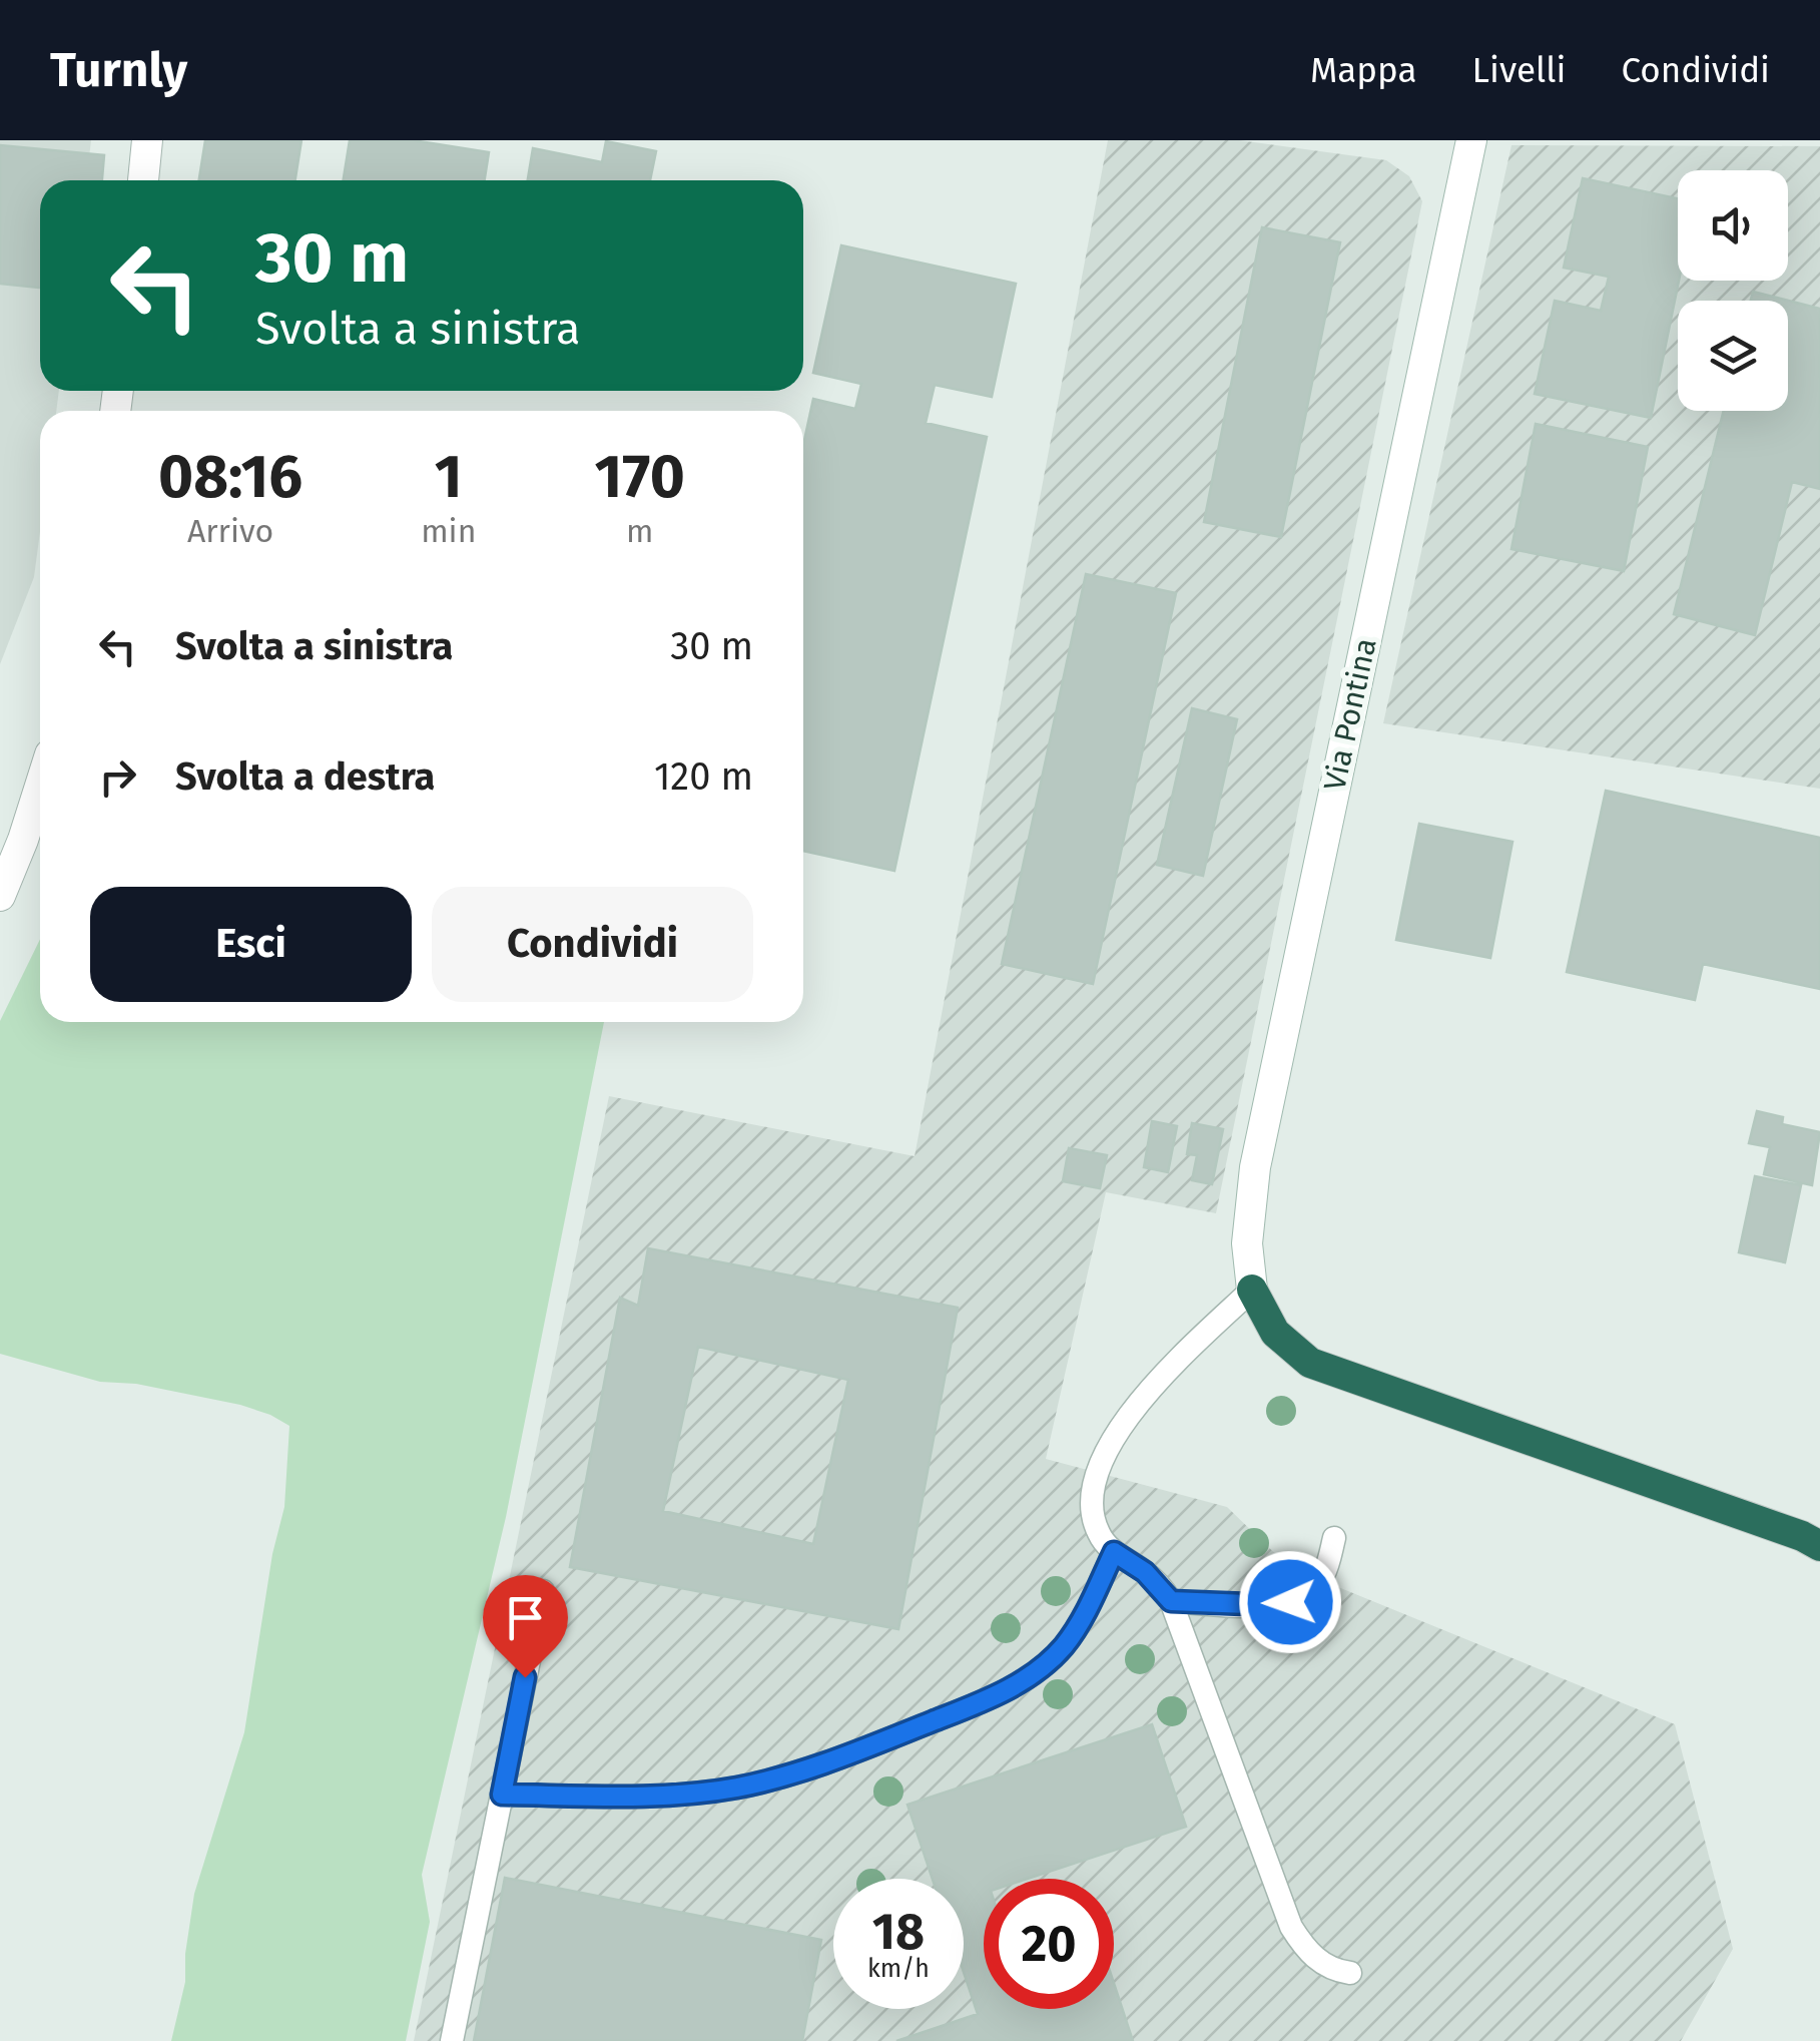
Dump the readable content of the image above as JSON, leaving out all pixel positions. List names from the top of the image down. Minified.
{"streets":{"street":["Via Pontina"]},"page":{"header":"Turnly","nav":["Mappa","Livelli","Condividi"],"turn":["30 m","Svolta a sinistra"],"eta":["08:16","Arrivo","1","min","170","m"],"list":[{"name":"Svolta a sinistra","value":"30 m"},{"name":"Svolta a destra","value":"120 m"}],"buttons":["Esci","Condividi"],"speed":"18 km/h","limit":"20"}}
